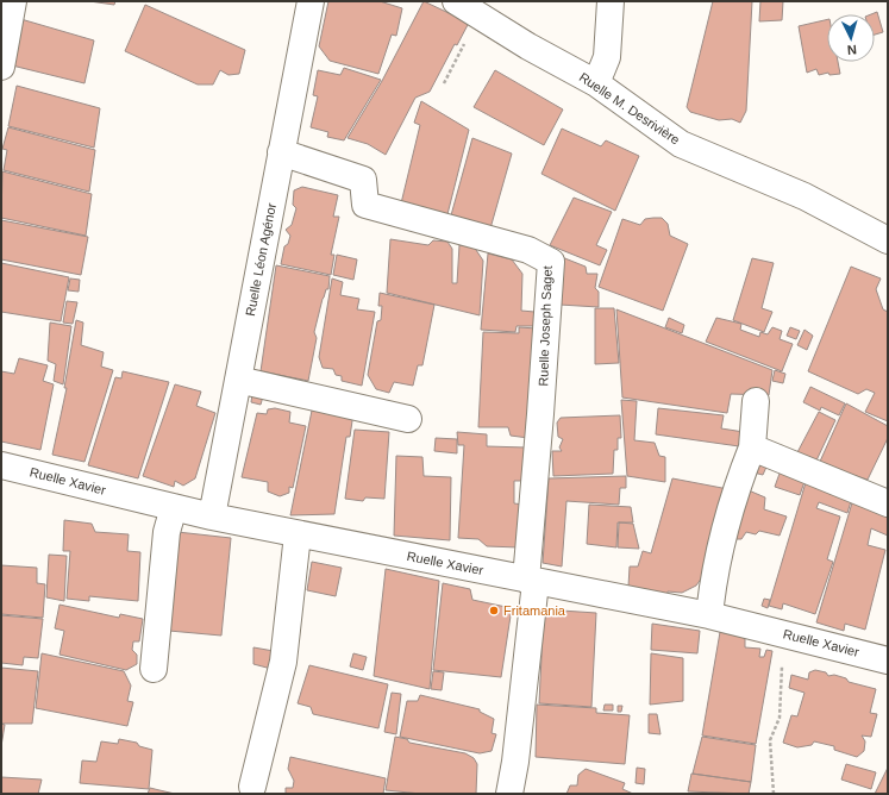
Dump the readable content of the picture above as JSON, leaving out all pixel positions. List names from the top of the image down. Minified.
{"streets":{"street":["Ruelle M. Desrivière","Ruelle Léon Agénor","Ruelle Joseph Saget","Ruelle Xavier"]},"crossings":[["Ruelle Léon Agénor","Ruelle Joseph Saget"],["Ruelle Léon Agénor","Ruelle Xavier"],["Ruelle Joseph Saget","Ruelle Xavier"]],"places":["Fritamania"],"north":"bottom"}
